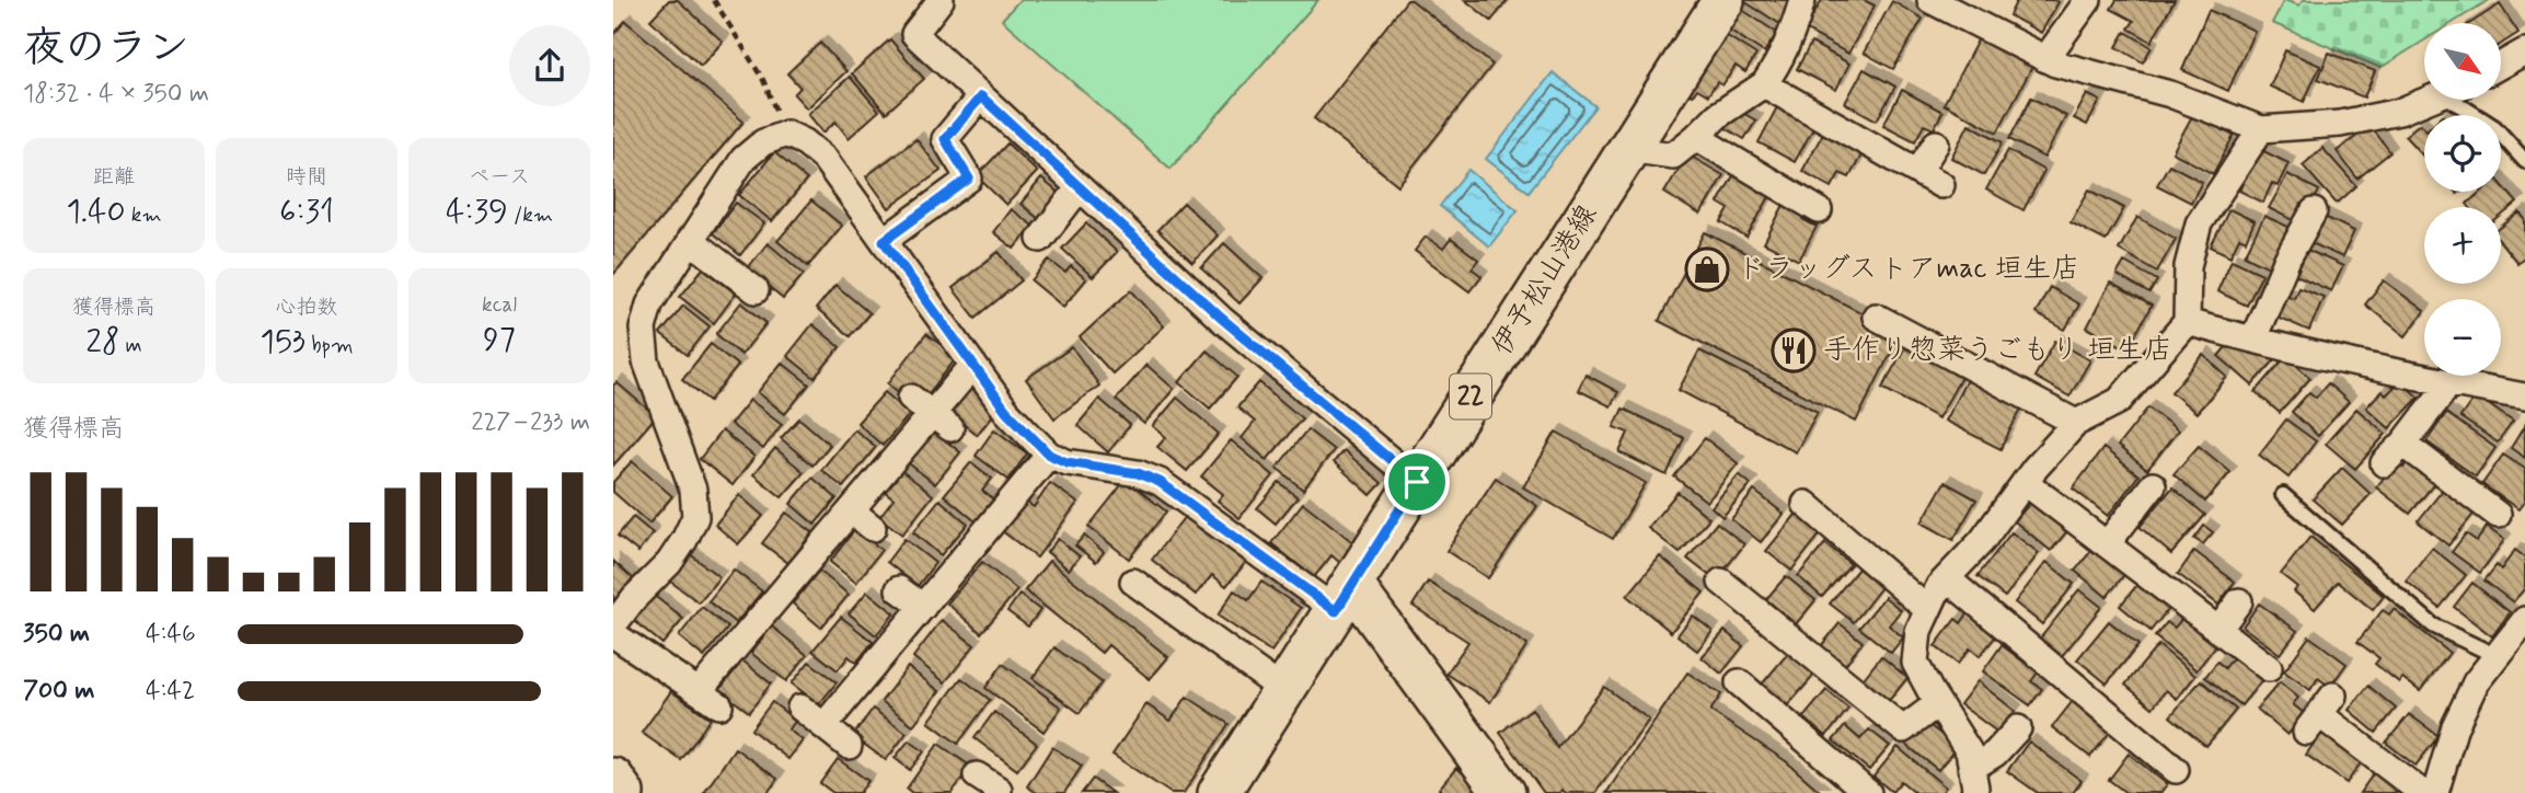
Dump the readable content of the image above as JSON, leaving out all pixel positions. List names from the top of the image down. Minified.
{"streets":{"main road":["伊予松山港線","22"]},"places":{"shop":["ドラッグストアmac 垣生店"],"restaurant":["手作り惣菜うごもり 垣生店"]},"north":"bottom right","page":{"heading":["夜のラン","18:32 · 4 × 350 m"],"map_buttons":["+","−"],"stats":[["距離","1.40 km"],["時間","6:31"],["ペース","4:39 /km"],["獲得標高","28 m"],["心拍数","153 bpm"],["kcal","97"]],"chart":["獲得標高","227–233 m"],"list":[{"name":"350 m","note":"4:46"},{"name":"700 m","note":"4:42"}]}}
